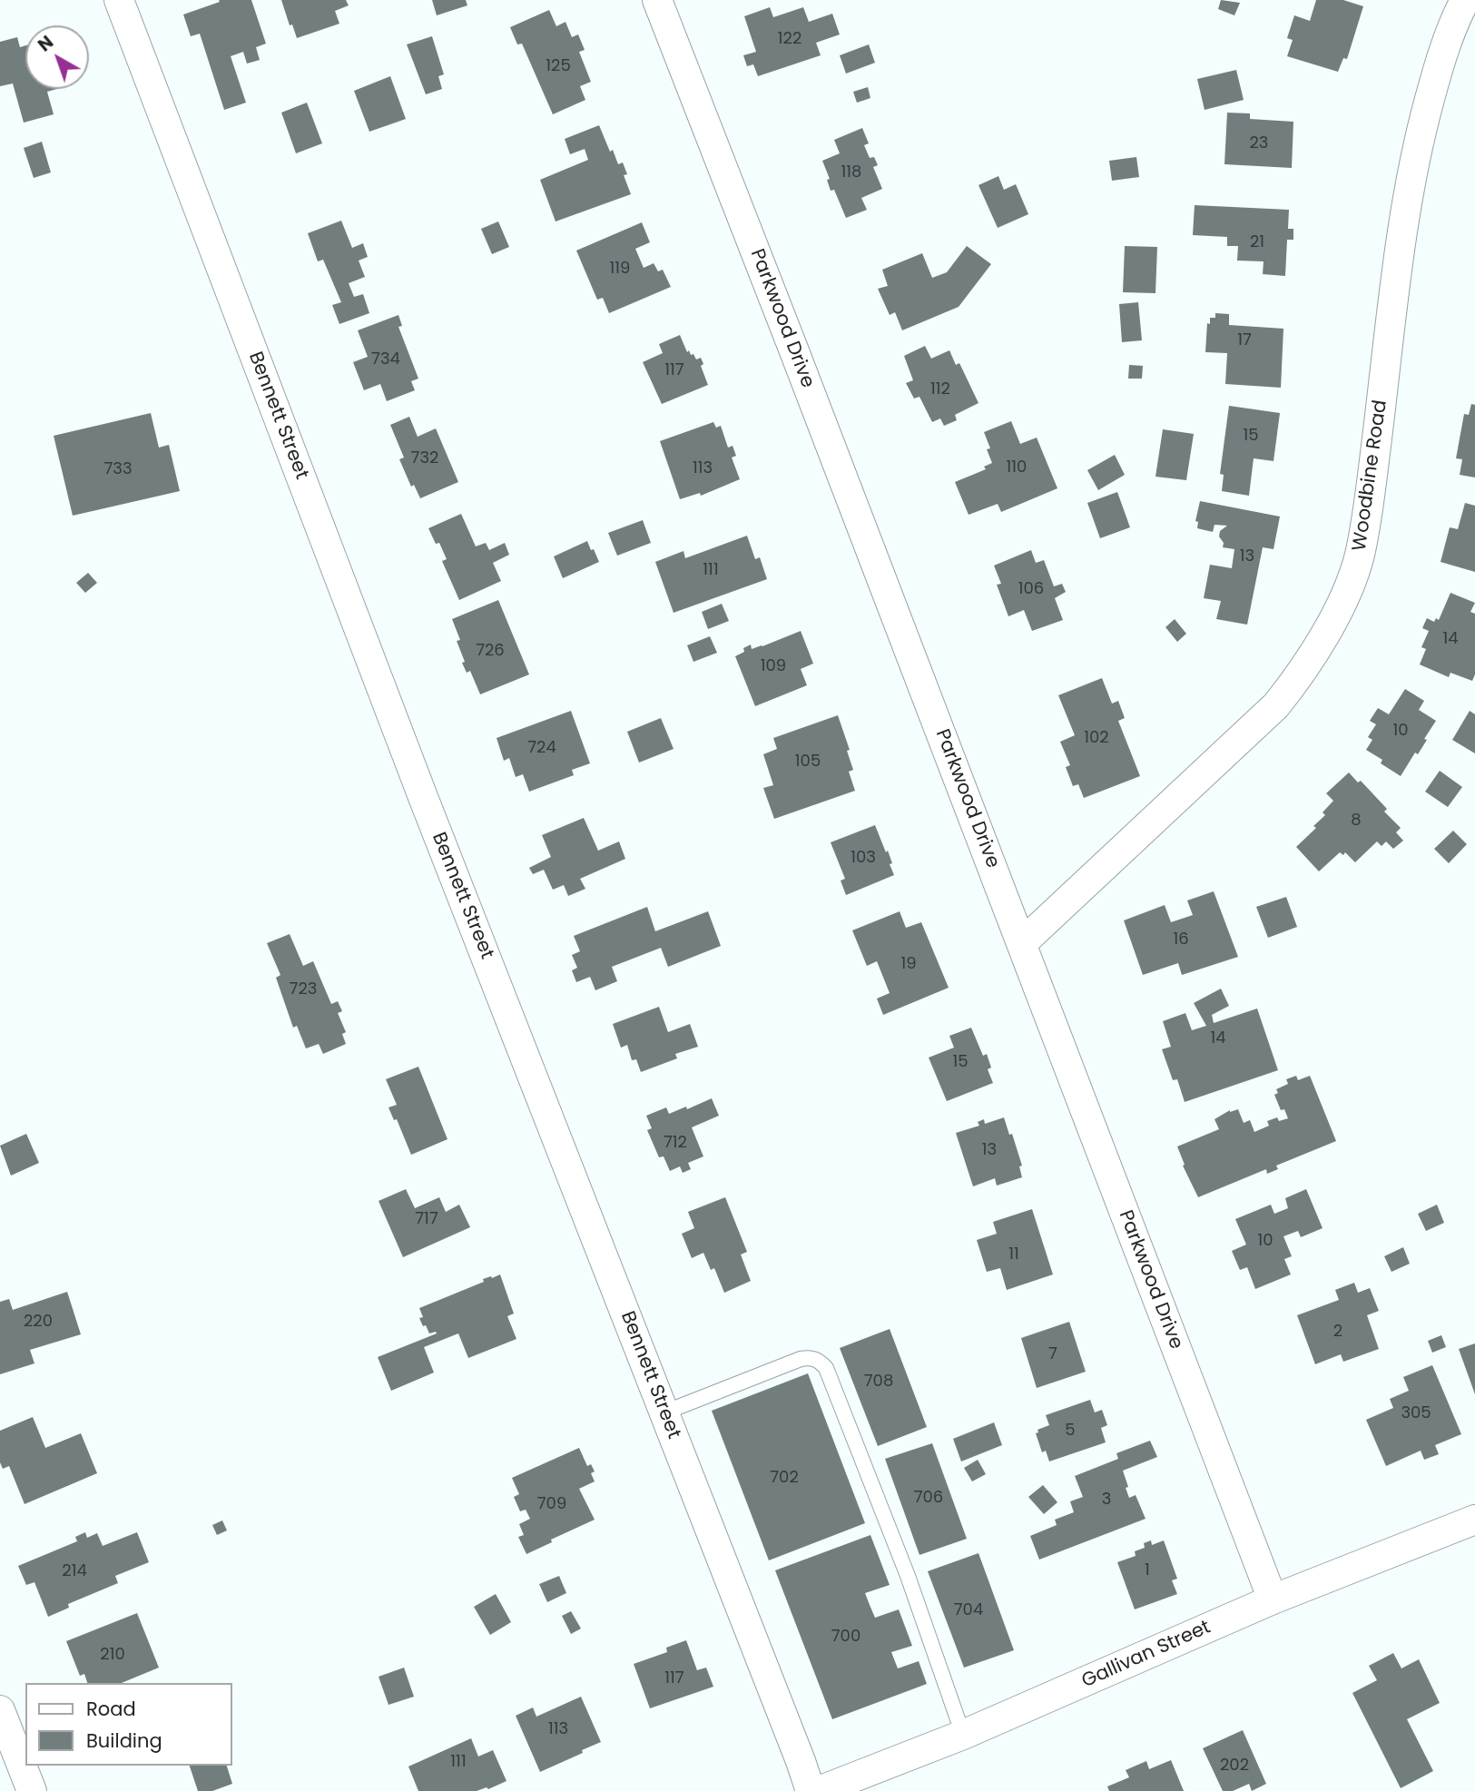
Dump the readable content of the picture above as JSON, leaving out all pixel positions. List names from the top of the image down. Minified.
{"streets":{"street":["Parkwood Drive","Bennett Street","Woodbine Road","Gallivan Street"]},"crossings":[["Parkwood Drive","Woodbine Road"],["Parkwood Drive","Gallivan Street"]],"house_numbers":["122","125","23","118","21","119","17","734","117","112","15","732","110","113","733","13","111","106","14","726","109","10","102","724","105","8","103","16","19","723","14","15","712","13","717","10","11","220","2","7","708","305","5","702","706","3","709","1","214","704","700","210","117","113","111","202"],"legend":["Road","Building"],"north":"top left"}
